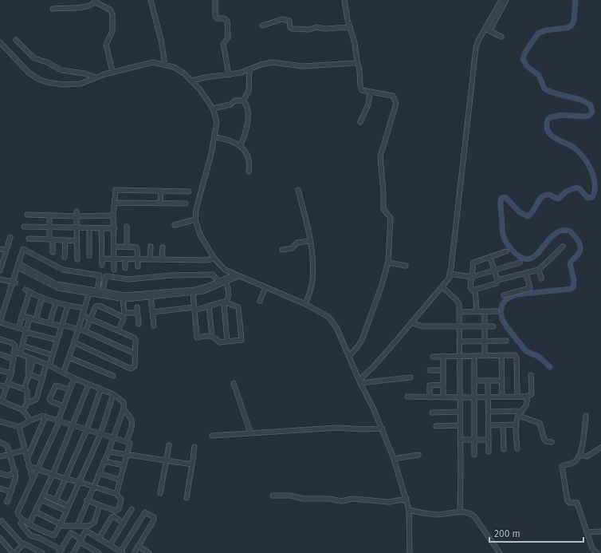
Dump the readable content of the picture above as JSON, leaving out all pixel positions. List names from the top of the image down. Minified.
{"scale_bar":"200 m"}
